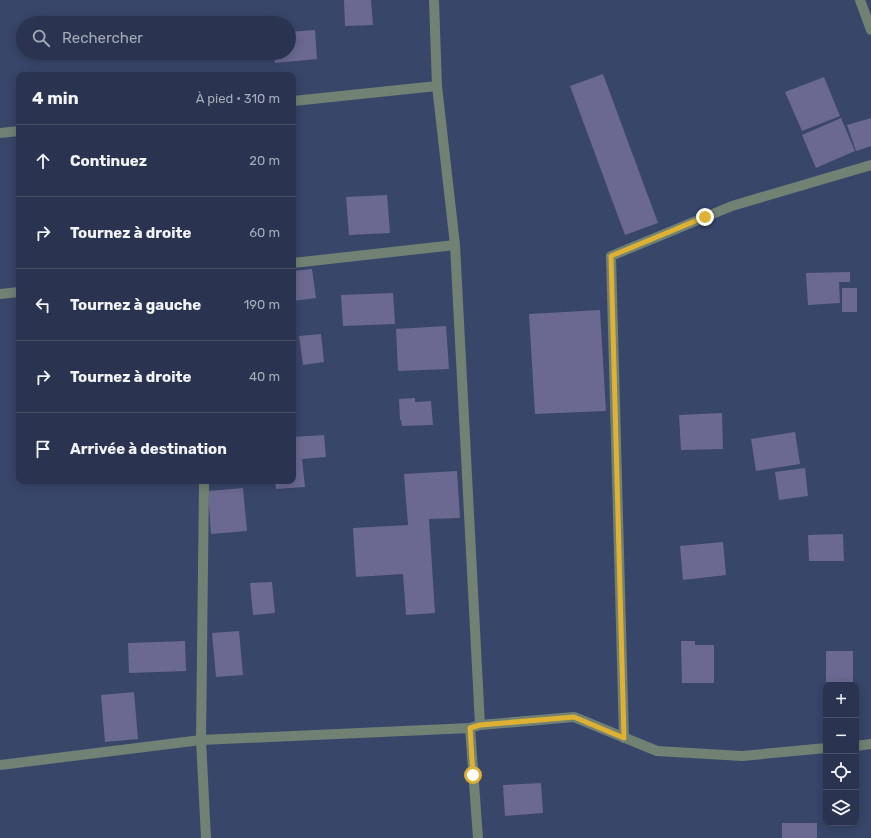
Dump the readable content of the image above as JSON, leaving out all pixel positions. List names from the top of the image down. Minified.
{"page":{"search":"Rechercher","heading":["4 min","À pied · 310 m"],"list":[["Continuez","20 m"],["Tournez à droite","60 m"],["Tournez à gauche","190 m"],["Tournez à droite","40 m"],"Arrivée à destination"],"map_buttons":["+","−"]}}
